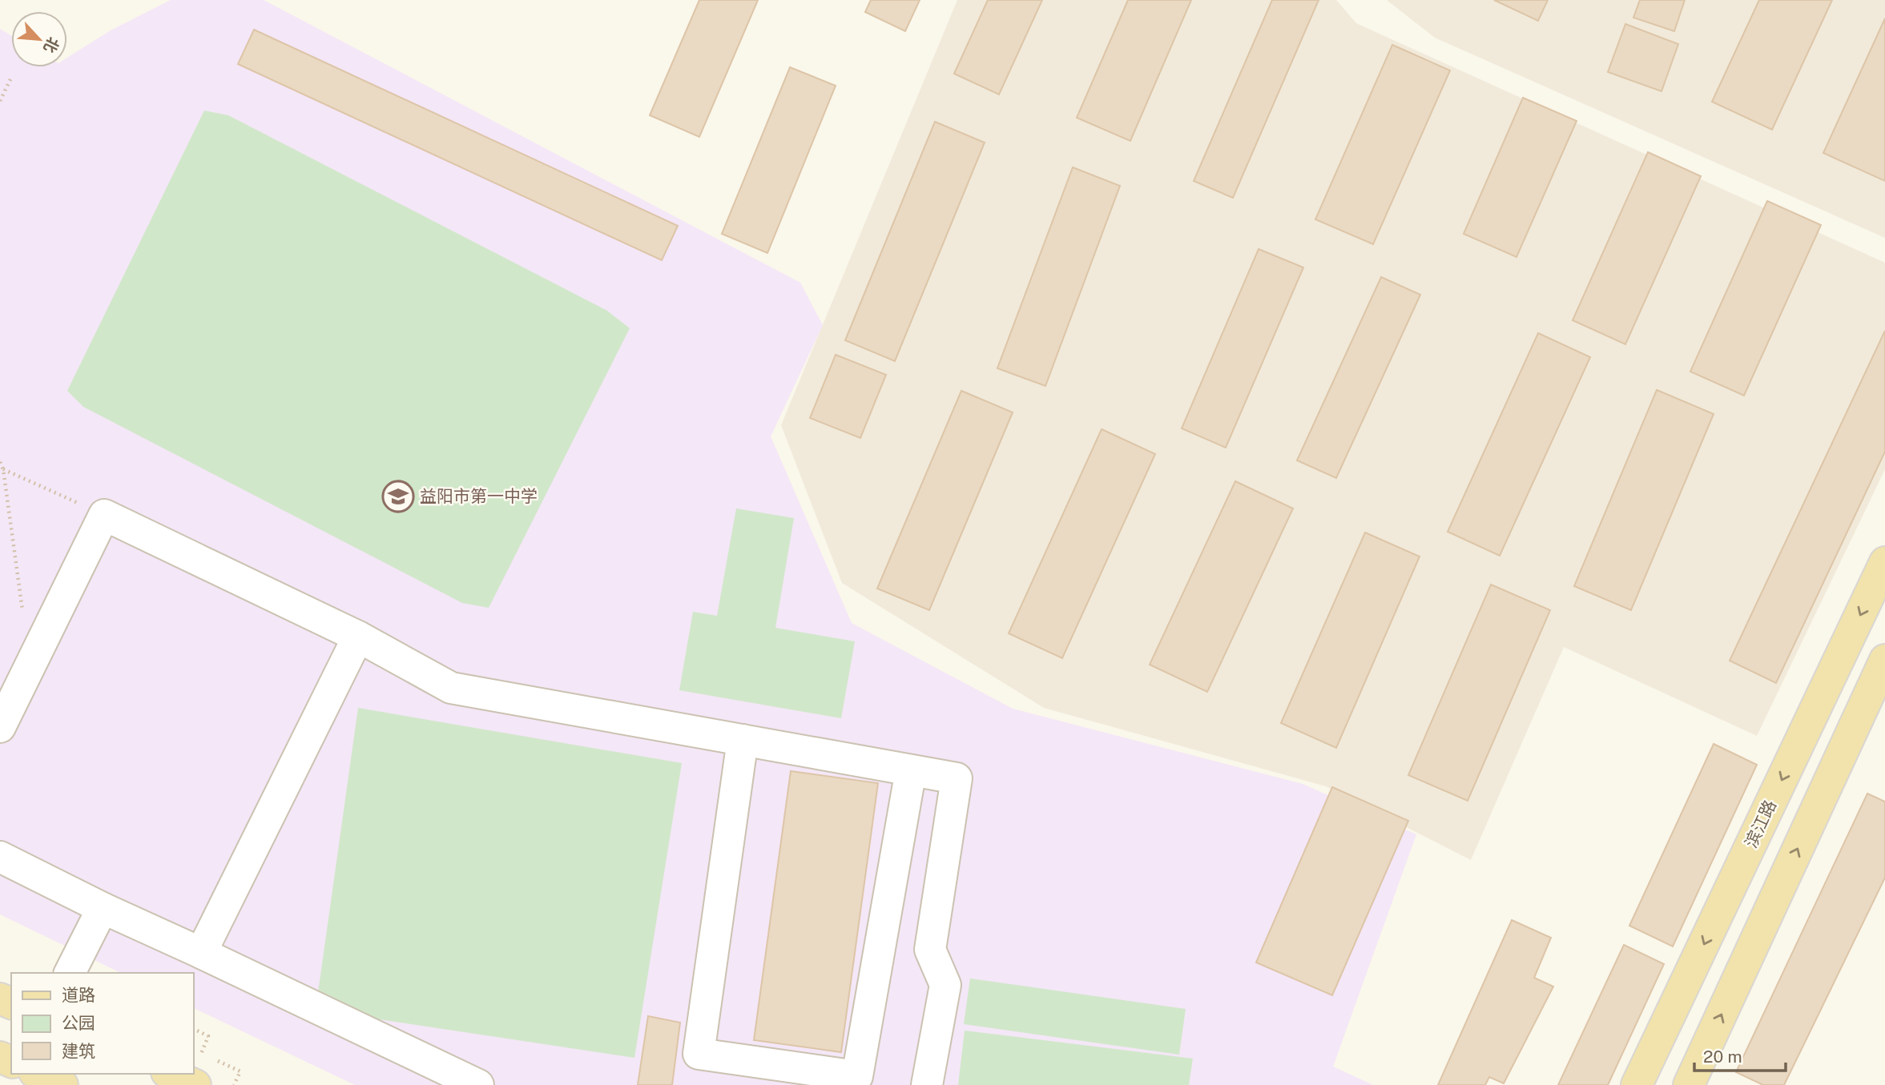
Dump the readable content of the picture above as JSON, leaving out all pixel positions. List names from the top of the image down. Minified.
{"streets":{"main road":["滨江路"]},"places":{"school or university":["益阳市第一中学"]},"legend":["道路","公园","建筑"],"scale_bar":"20 m","north":"bottom right"}
